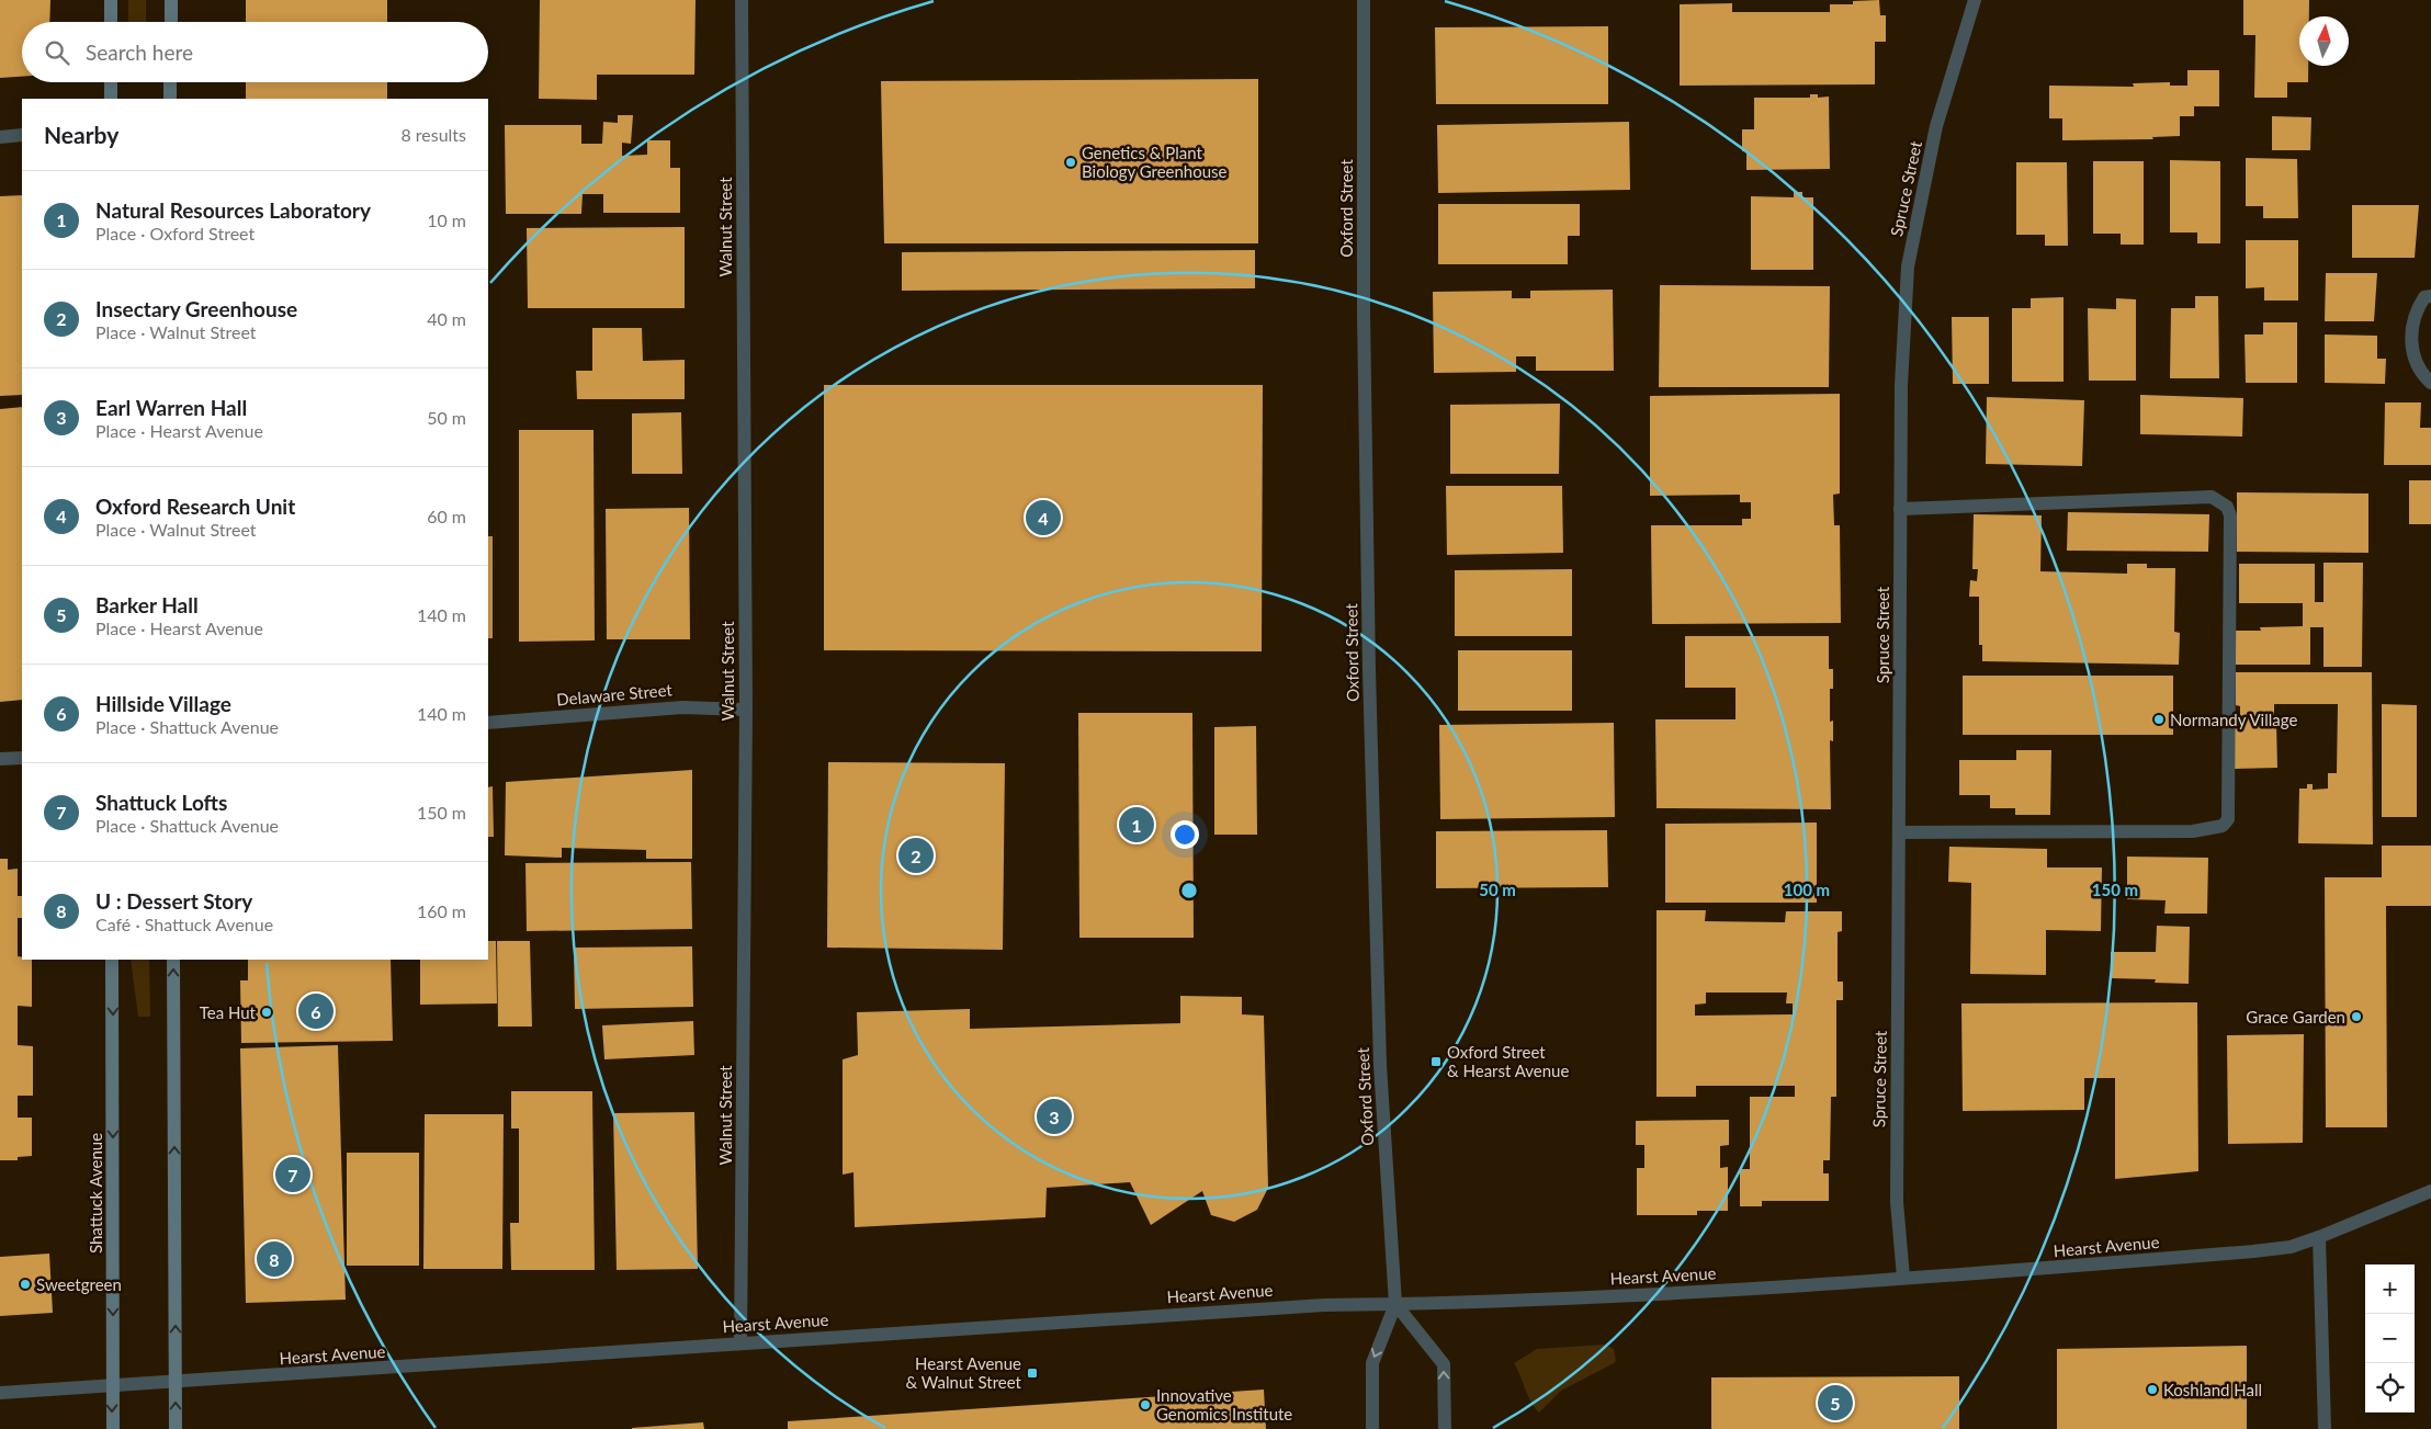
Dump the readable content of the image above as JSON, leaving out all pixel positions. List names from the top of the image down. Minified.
{"streets":{"main road":["Shattuck Avenue"],"street":["Spruce Street","Oxford Street","Walnut Street","Delaware Street","Hearst Avenue"]},"crossings":[["Spruce Street","Hearst Avenue"],["Oxford Street","Hearst Avenue"],["Walnut Street","Delaware Street"],["Walnut Street","Hearst Avenue"],["Shattuck Avenue","Hearst Avenue"]],"places":{"other":["Genetics & Plant Biology Greenhouse","Normandy Village","Tea Hut","Grace Garden","Sweetgreen","Koshland Hall","Innovative Genomics Institute"],"transit":["Oxford Street & Hearst Avenue","Hearst Avenue & Walnut Street"]},"north":"top","page":{"search":"Search here","heading":["Nearby","8 results"],"list":[{"mark":"1","name":"Natural Resources Laboratory","note":"Place · Oxford Street","value":"10 m"},{"mark":"2","name":"Insectary Greenhouse","note":"Place · Walnut Street","value":"40 m"},{"mark":"3","name":"Earl Warren Hall","note":"Place · Hearst Avenue","value":"50 m"},{"mark":"4","name":"Oxford Research Unit","note":"Place · Walnut Street","value":"60 m"},{"mark":"5","name":"Barker Hall","note":"Place · Hearst Avenue","value":"140 m"},{"mark":"6","name":"Hillside Village","note":"Place · Shattuck Avenue","value":"140 m"},{"mark":"7","name":"Shattuck Lofts","note":"Place · Shattuck Avenue","value":"150 m"},{"mark":"8","name":"U : Dessert Story","note":"Café · Shattuck Avenue","value":"160 m"}],"pins":["4","1","2","6","3","7","8","5"],"map_buttons":["+","−"]},"rings":["50 m","100 m","150 m"]}
